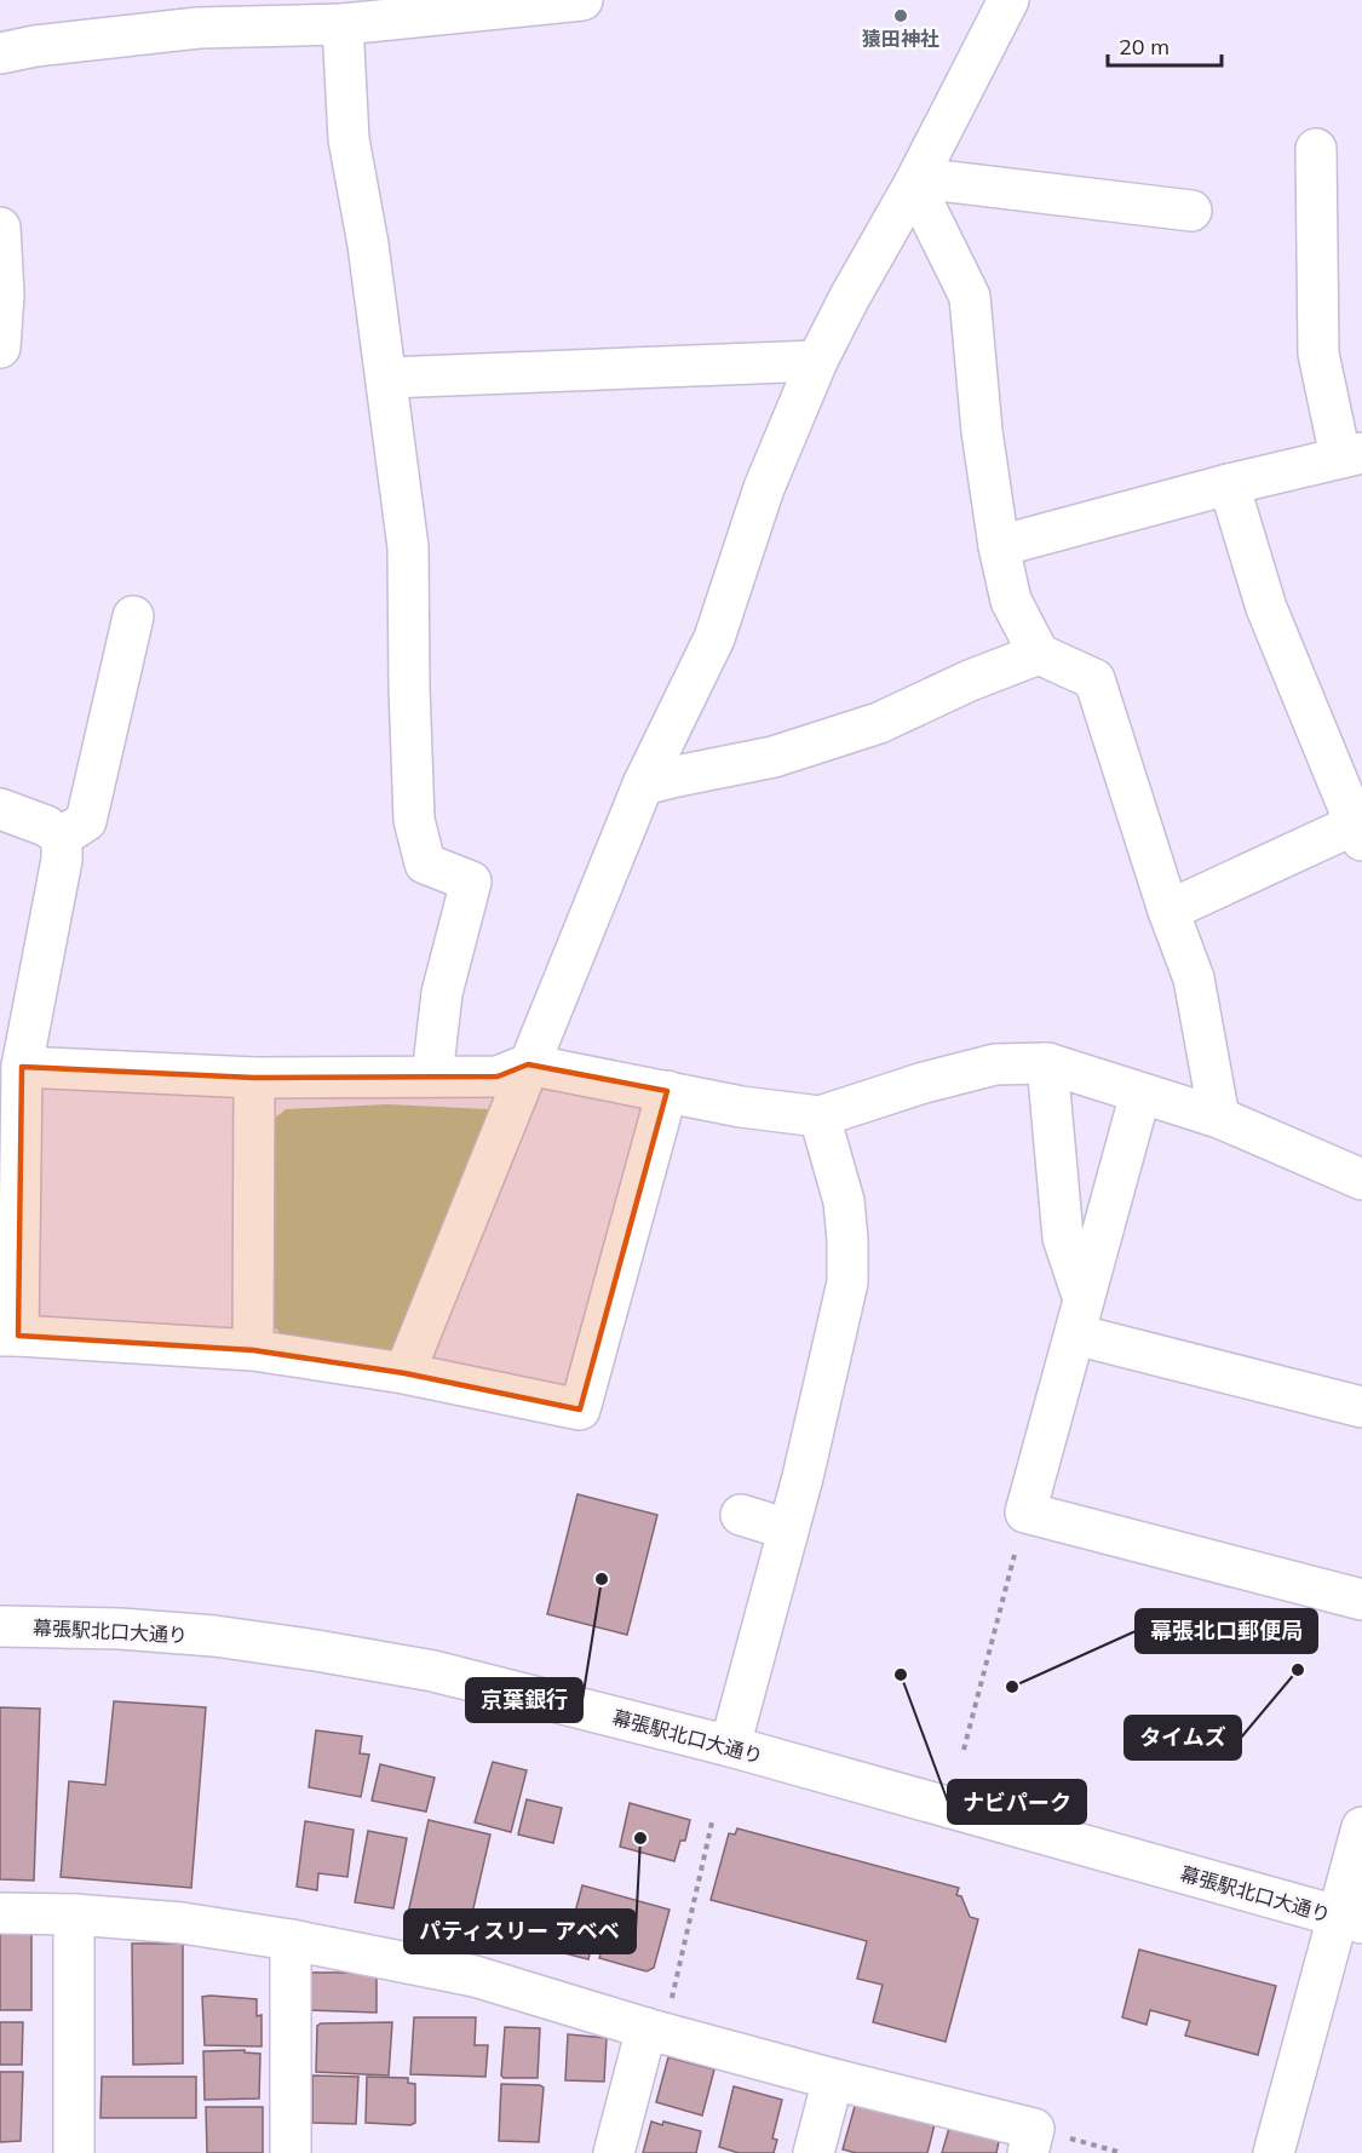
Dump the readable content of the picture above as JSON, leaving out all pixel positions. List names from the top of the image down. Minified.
{"streets":{"street":["幕張駅北口大通り"]},"places":["猿田神社","京葉銀行","タイムズ","ナビパーク","幕張北口郵便局","パティスリー アベベ"],"scale_bar":"20 m"}
